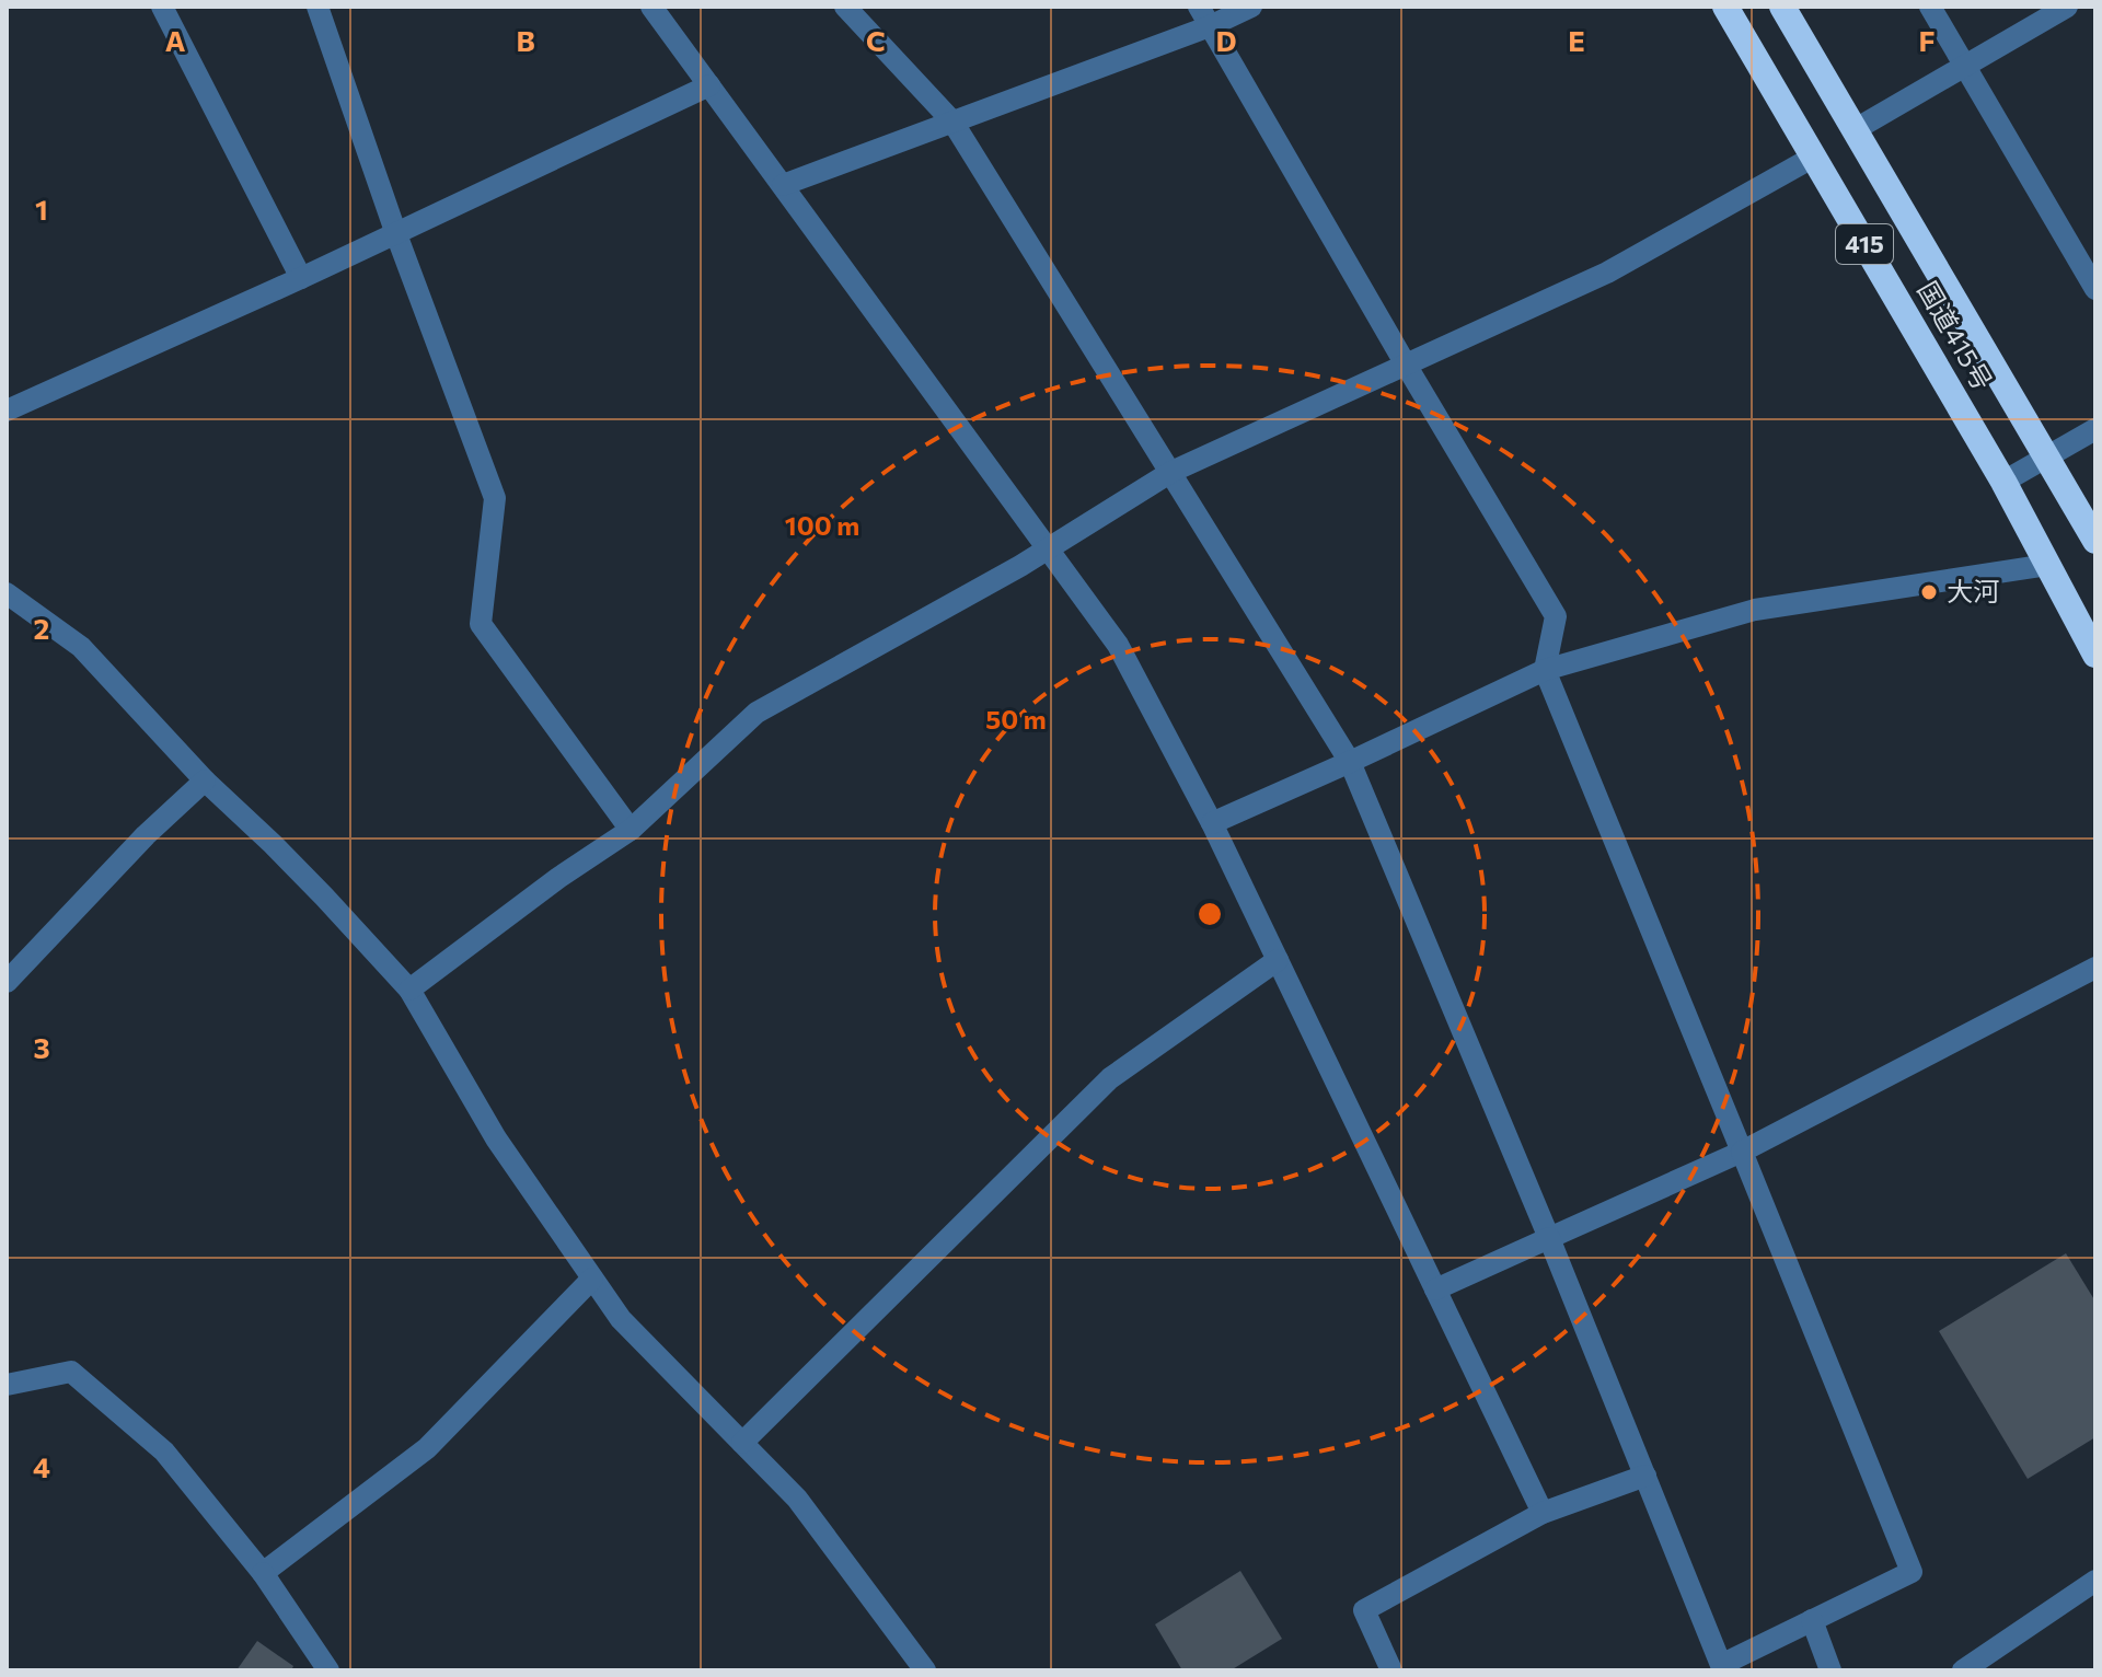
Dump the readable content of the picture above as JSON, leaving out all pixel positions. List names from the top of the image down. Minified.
{"streets":{"highway":["415","国道415号"]},"places":["大河"],"grid":{"columns":["A","B","C","D","E","F"],"rows":["1","2","3","4"]},"rings":["100 m","50 m"]}
